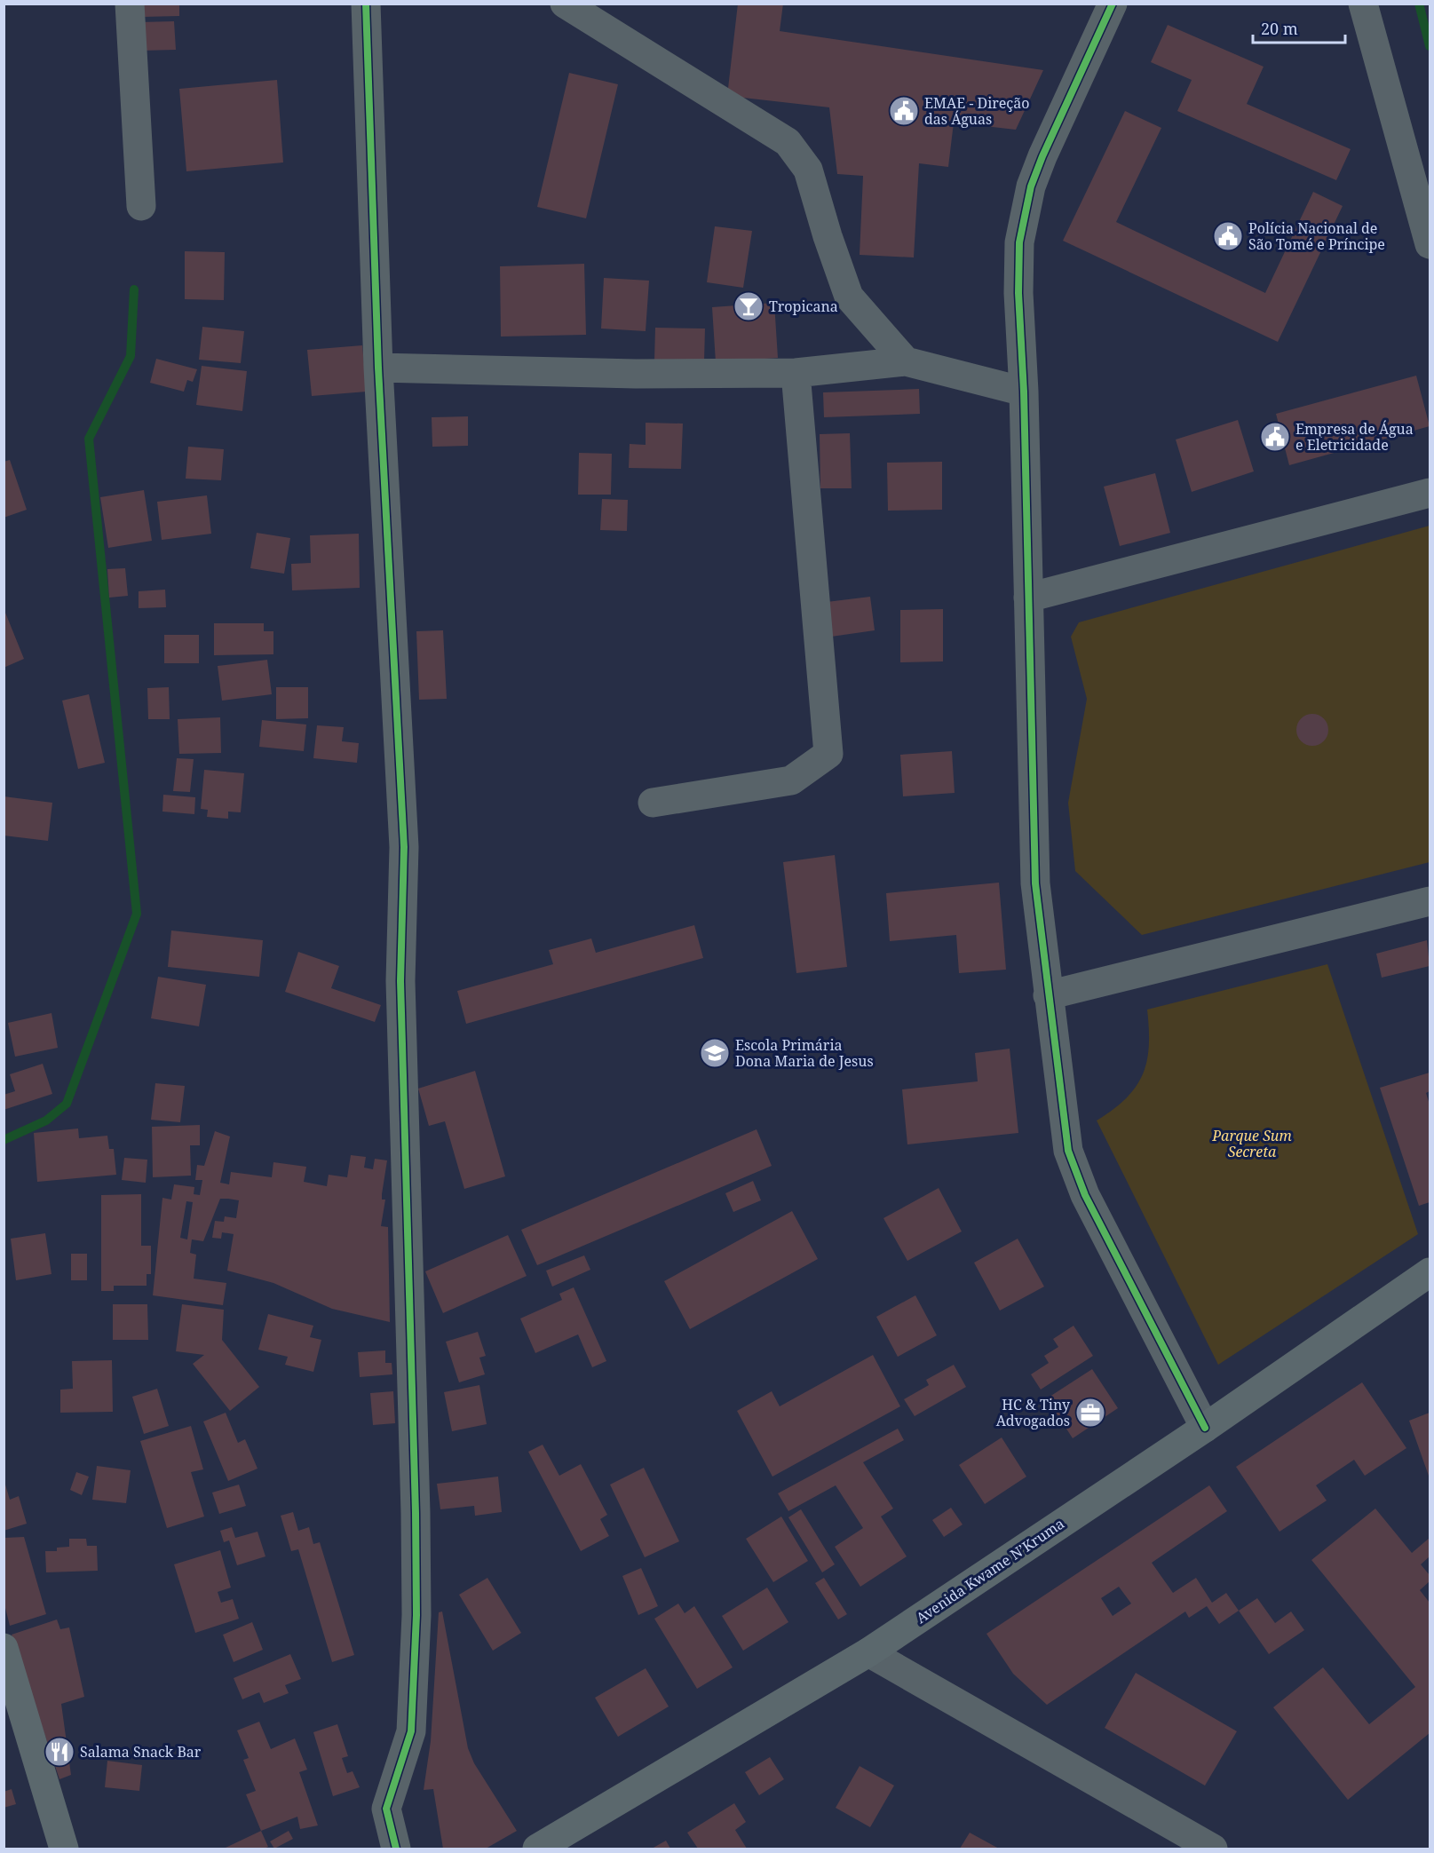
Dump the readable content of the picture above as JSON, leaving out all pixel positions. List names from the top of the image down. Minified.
{"streets":{"street":["Avenida Kwame N’Kruma"]},"parks":["Parque Sum Secreta"],"places":{"public building":["EMAE - Direção das Águas","Polícia Nacional de São Tomé e Príncipe","Empresa de Água e Eletricidade"],"bar":["Tropicana"],"school or university":["Escola Primária Dona Maria de Jesus"],"office":["HC & Tiny Advogados"],"restaurant":["Salama Snack Bar"]},"scale_bar":"20 m"}
